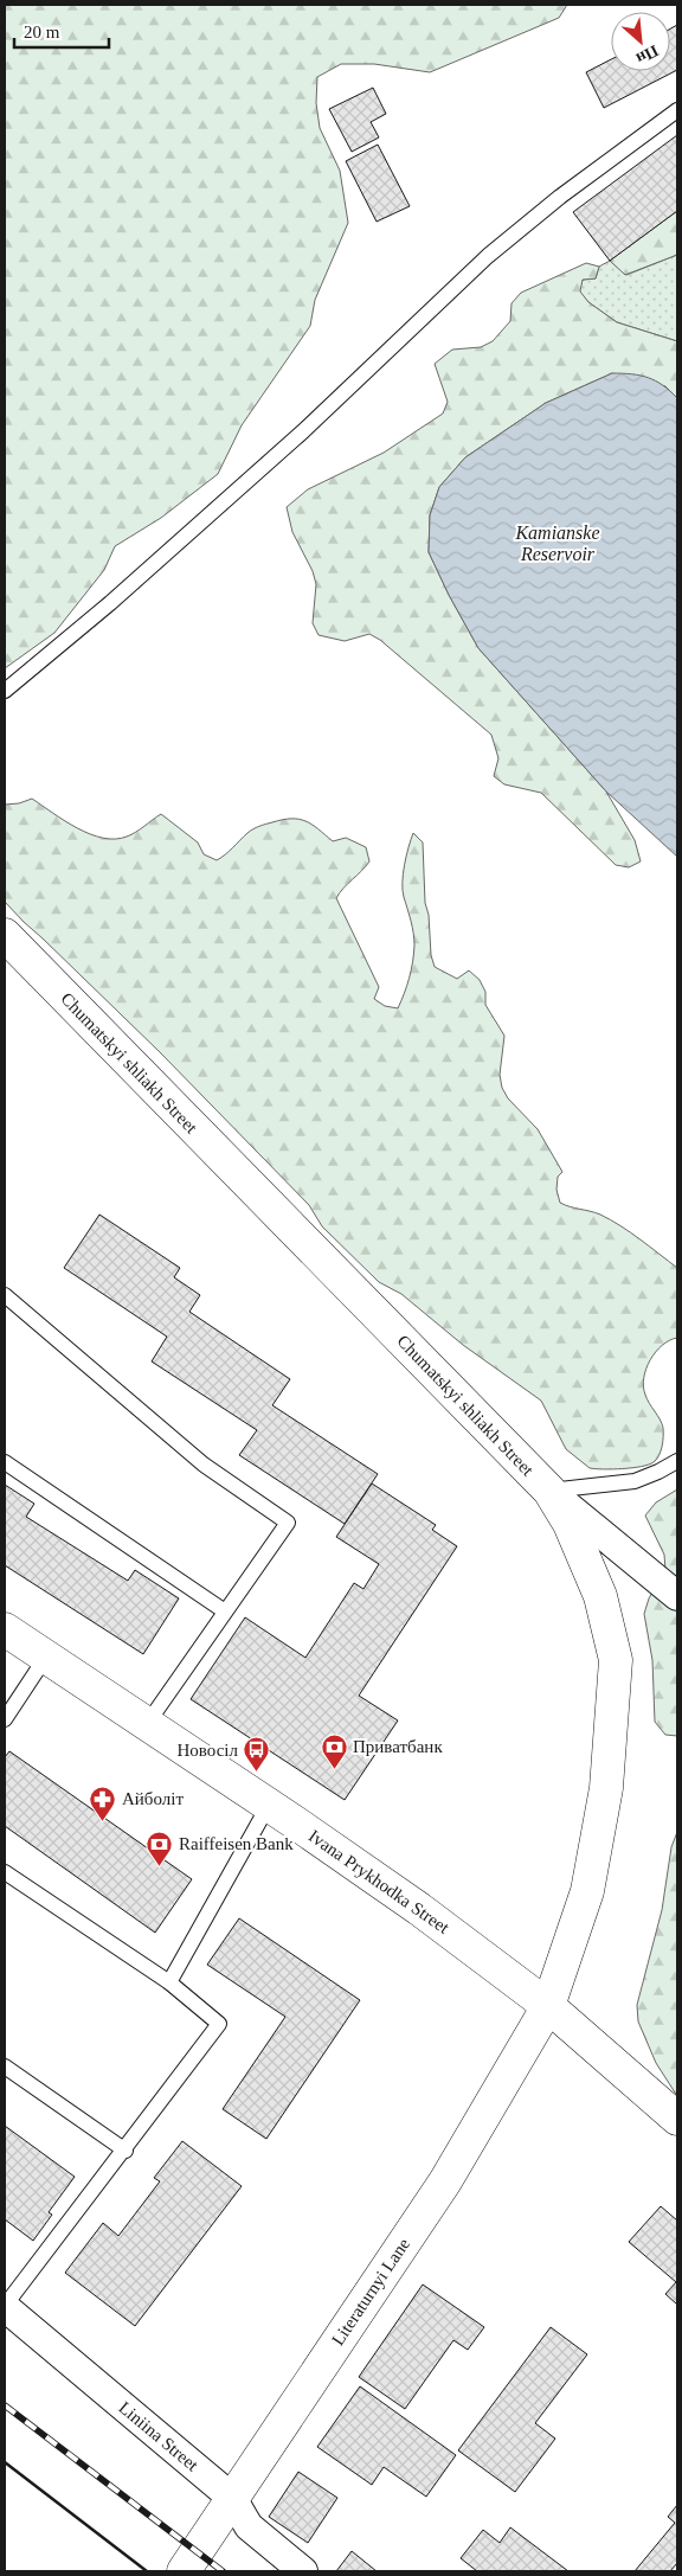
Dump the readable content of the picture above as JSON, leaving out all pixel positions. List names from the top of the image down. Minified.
{"streets":{"main road":["Chumatskyi shliakh Street","Ivana Prykhodka Street","Literaturnyi Lane"],"street":["Liniina Street"]},"crossings":[["Chumatskyi shliakh Street","Ivana Prykhodka Street"],["Chumatskyi shliakh Street","Literaturnyi Lane"],["Ivana Prykhodka Street","Literaturnyi Lane"],["Literaturnyi Lane","Liniina Street"]],"water":["Kamianske Reservoir"],"places":{"bank":["Приватбанк","Raiffeisen Bank"],"bus stop":["Новосіл"],"pharmacy":["Айболіт"]},"scale_bar":"20 m","north":"bottom right"}
